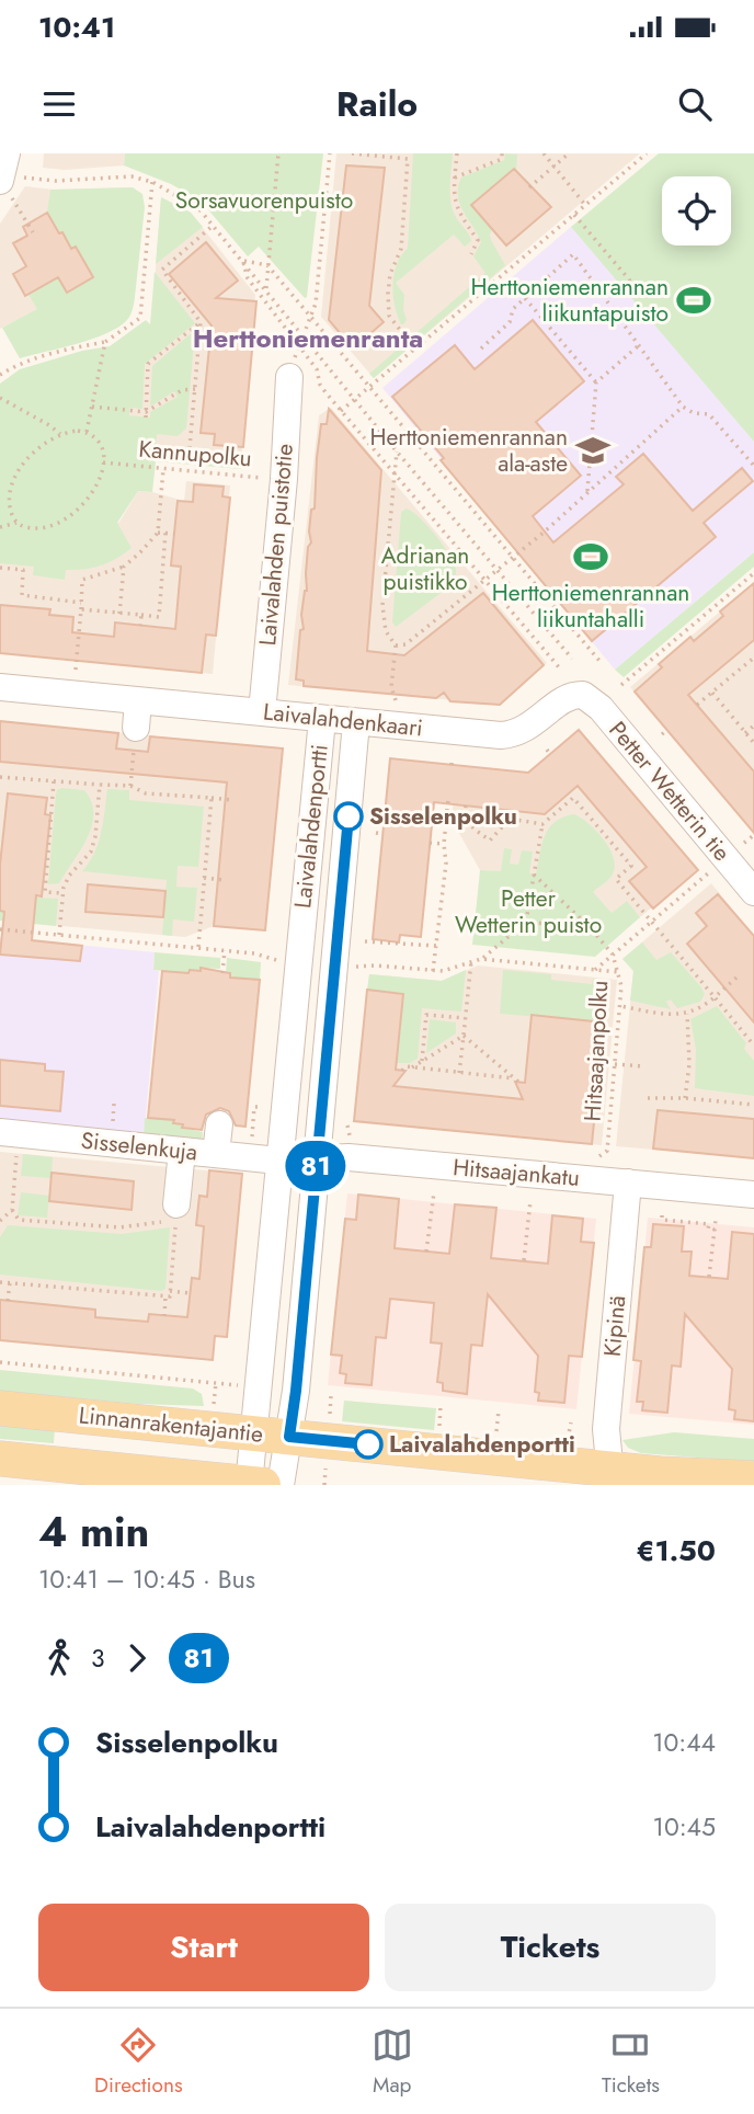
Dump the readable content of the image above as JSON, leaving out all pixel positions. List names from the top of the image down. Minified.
{"streets":{"main road":["Linnanrakentajantie"],"street":["Laivalahden puistotie","Laivalahdenkaari","Petter Wetterin tie","Laivalahdenportti","Sisselenkuja","Hitsaajankatu","Kipinä"],"path":["Kannupolku","Hitsaajanpolku"]},"crossings":[["Kannupolku","Laivalahden puistotie"],["Laivalahden puistotie","Laivalahdenkaari"],["Laivalahdenkaari","Petter Wetterin tie"],["Laivalahdenkaari","Laivalahdenportti"],["Laivalahdenportti","Sisselenkuja"],["Laivalahdenportti","Hitsaajankatu"],["Laivalahdenportti","Linnanrakentajantie"],["Sisselenkuja","Hitsaajankatu"],["Hitsaajankatu","Kipinä"],["Kipinä","Linnanrakentajantie"]],"districts":["Herttoniemenranta"],"parks":["Sorsavuorenpuisto","Adrianan puistikko","Petter Wetterin puisto"],"places":{"sports":["Herttoniemenrannan liikuntapuisto","Herttoniemenrannan liikuntahalli"],"school or university":["Herttoniemenrannan ala-aste"],"other":["Sisselenpolku","Laivalahdenportti"]},"lines":["bus line 81"],"page":{"status":"10:41","header":"Railo","on_map":"81","heading":["4 min","10:41 – 10:45 · Bus","€1.50"],"legs":["3","81"],"list":[{"name":"Sisselenpolku","value":"10:44"},{"name":"Laivalahdenportti","value":"10:45"}],"buttons":["Start","Tickets"],"tabs":["Directions","Map","Tickets"]}}
